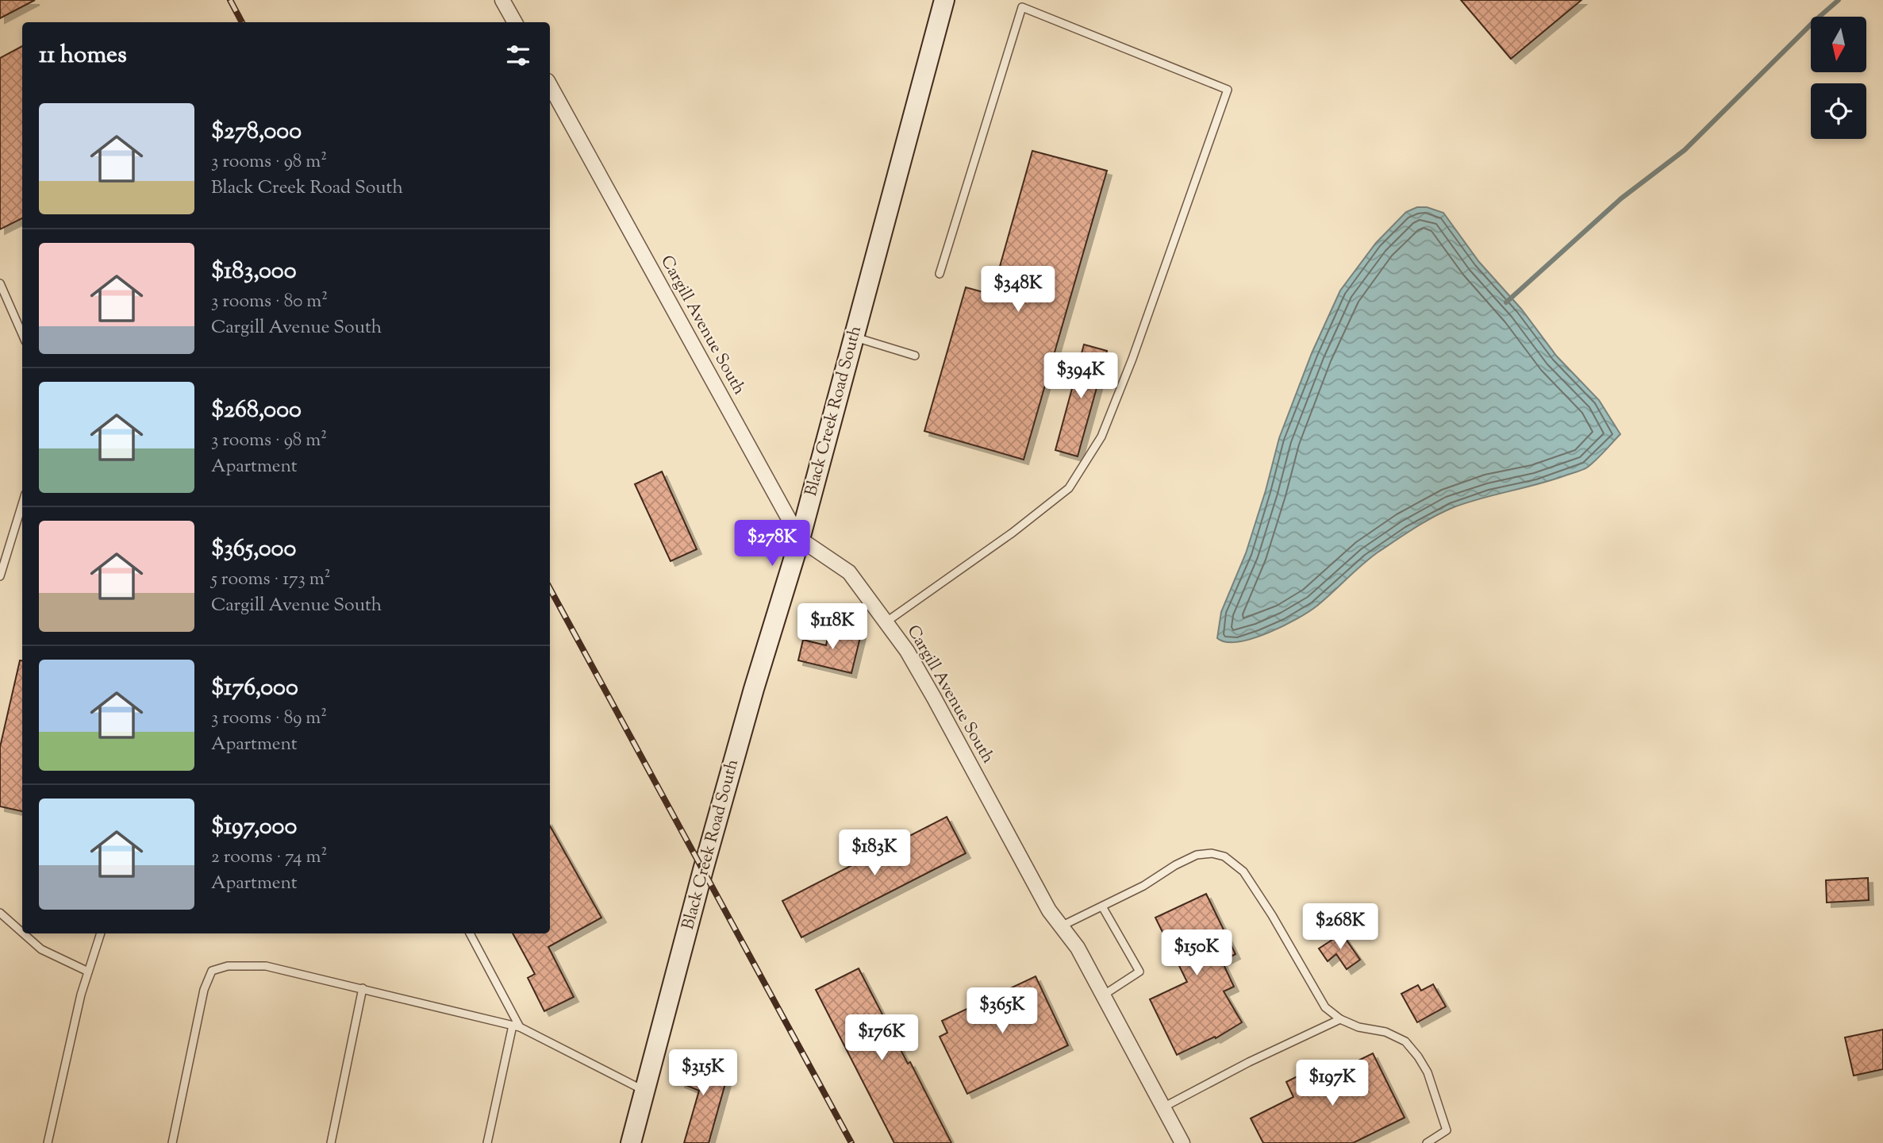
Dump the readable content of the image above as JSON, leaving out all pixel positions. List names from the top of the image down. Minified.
{"streets":{"street":["Cargill Avenue South","Black Creek Road South"]},"crossings":[["Cargill Avenue South","Black Creek Road South"]],"north":"bottom","page":{"heading":"11 homes","list":[{"name":"$278,000","note":"3 rooms · 98 m² · Black Creek Road South"},{"name":"$183,000","note":"3 rooms · 80 m² · Cargill Avenue South"},{"name":"$268,000","note":"3 rooms · 98 m² · Apartment"},{"name":"$365,000","note":"5 rooms · 173 m² · Cargill Avenue South"},{"name":"$176,000","note":"3 rooms · 89 m² · Apartment"},{"name":"$197,000","note":"2 rooms · 74 m² · Apartment"}],"price":["$348K","$394K","$278K","$118K","$183K","$268K","$150K","$365K","$176K","$315K","$197K"]}}
